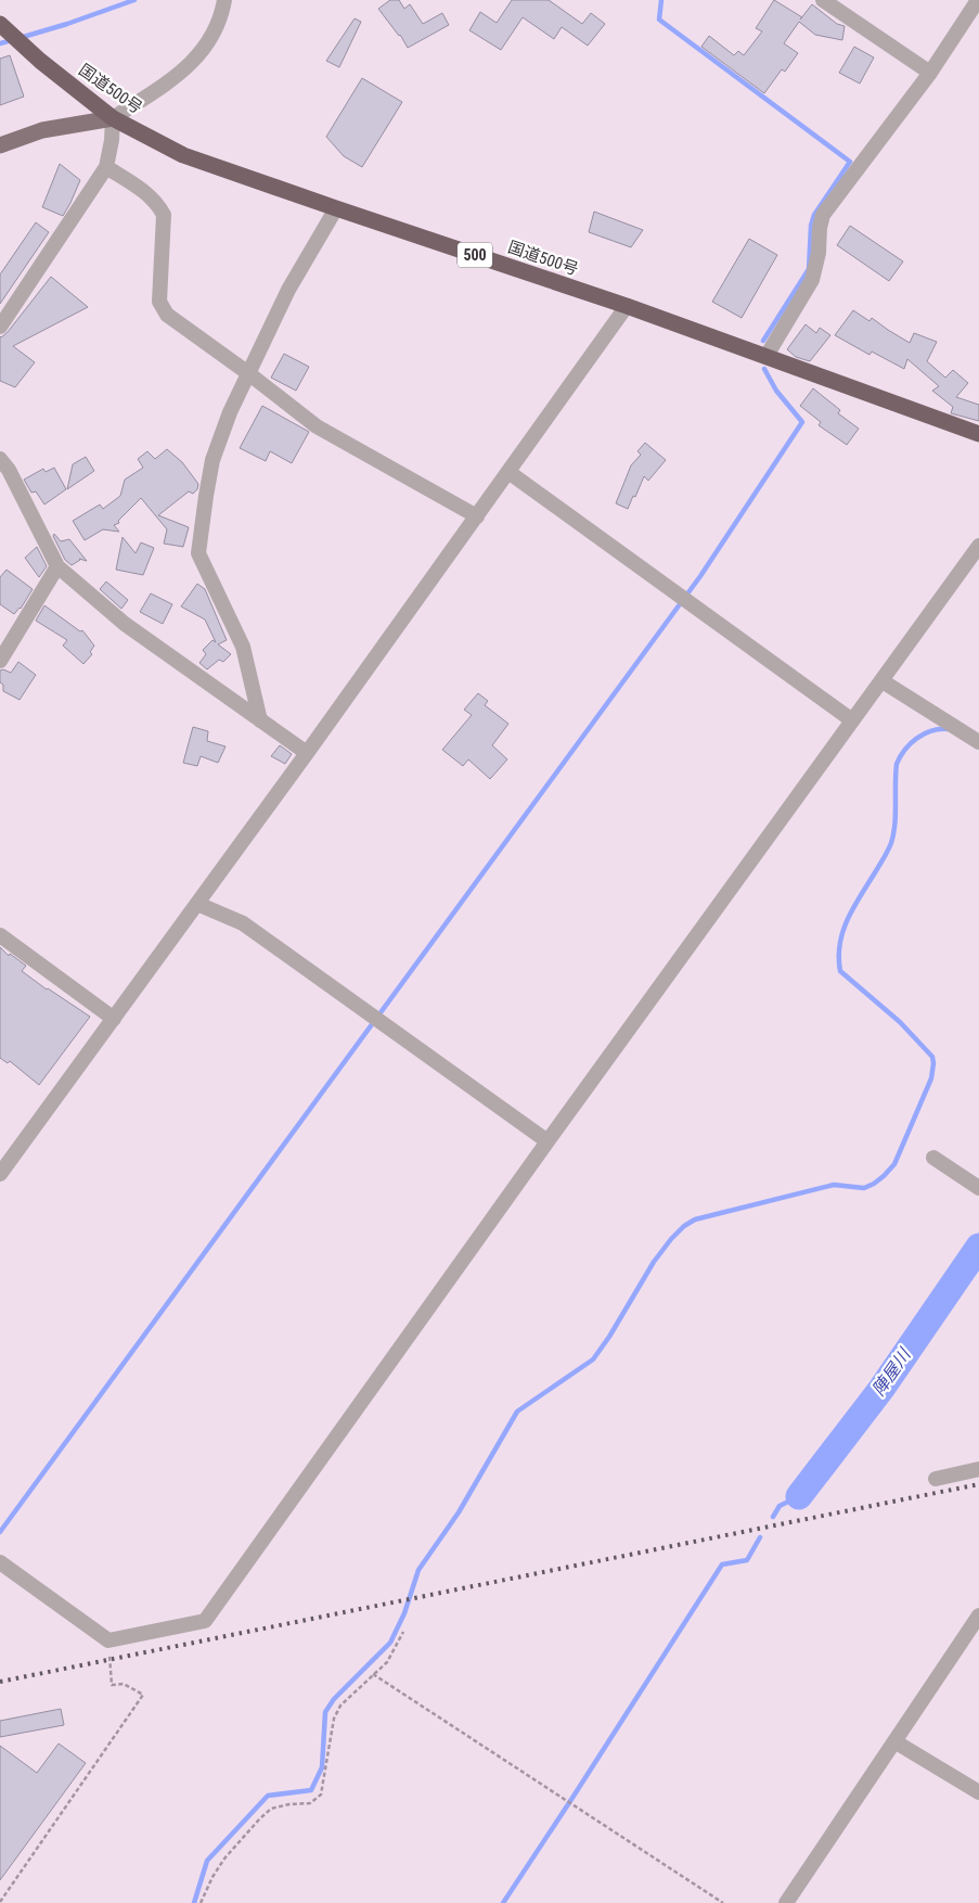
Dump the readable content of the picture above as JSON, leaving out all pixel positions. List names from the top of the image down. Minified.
{"streets":{"highway":["国道500号","500"]},"water":["陣屋川"]}
